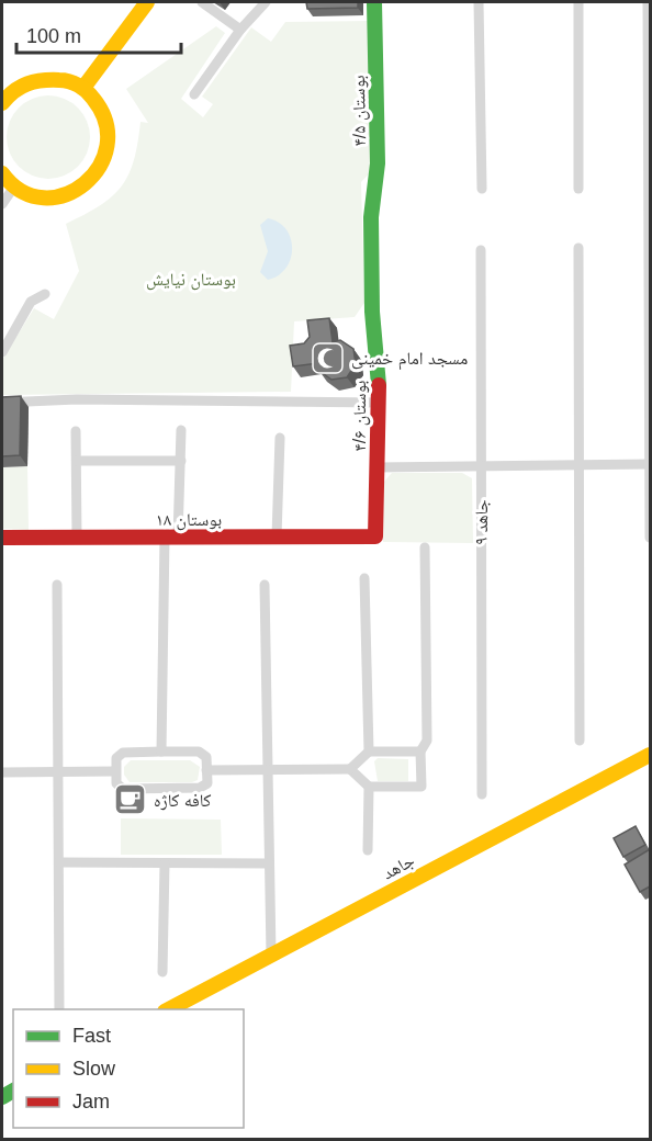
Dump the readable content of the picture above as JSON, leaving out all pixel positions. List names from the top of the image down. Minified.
{"streets":{"street":["بوستان ۴/۵","بوستان ۴/۶","بوستان ۱۸","جاهد ۹","جاهد"]},"crossings":[["بوستان ۴/۵","بوستان ۴/۶"],["بوستان ۴/۶","بوستان ۱۸"]],"parks":["بوستان نیایش"],"places":{"mosque":["مسجد امام خمینی"],"cafe":["کافه کاژه"]},"legend":["Fast","Slow","Jam"],"scale_bar":"100 m"}
